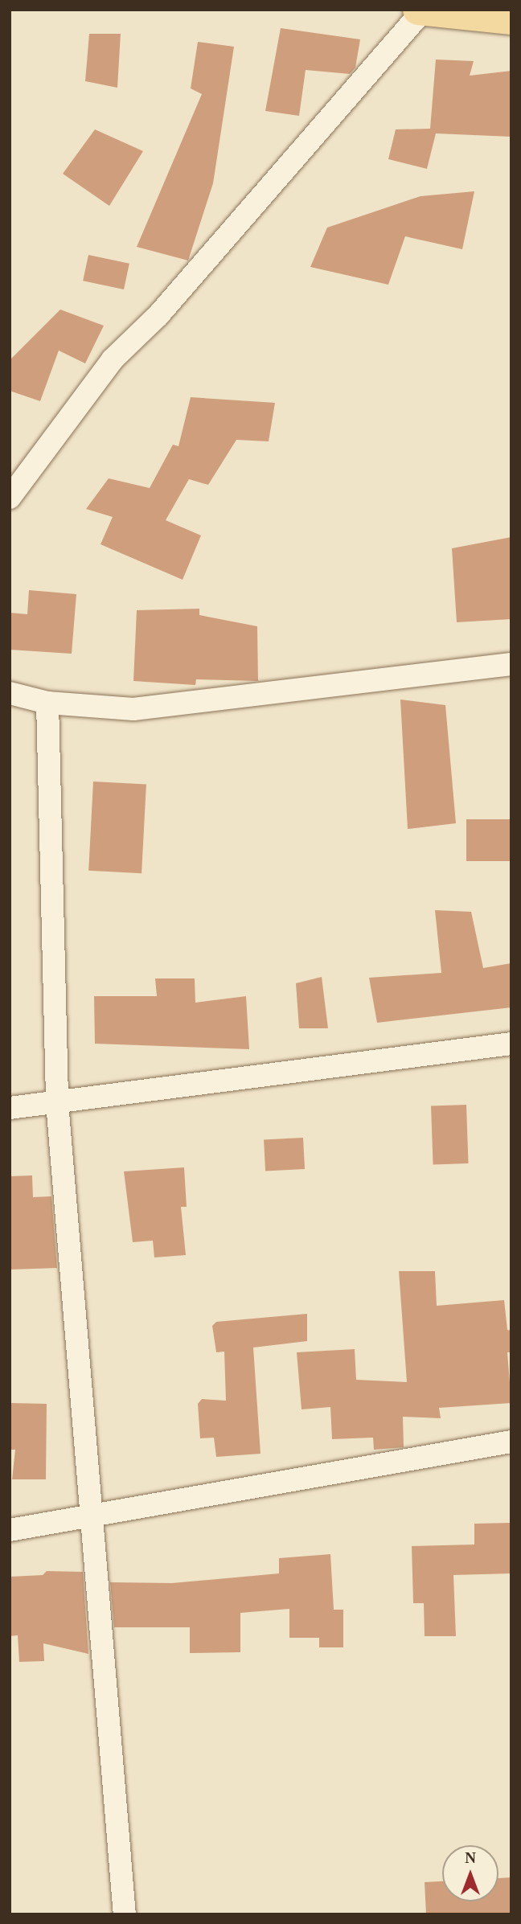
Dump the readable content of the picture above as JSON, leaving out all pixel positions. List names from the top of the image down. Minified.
{"north":"top"}
